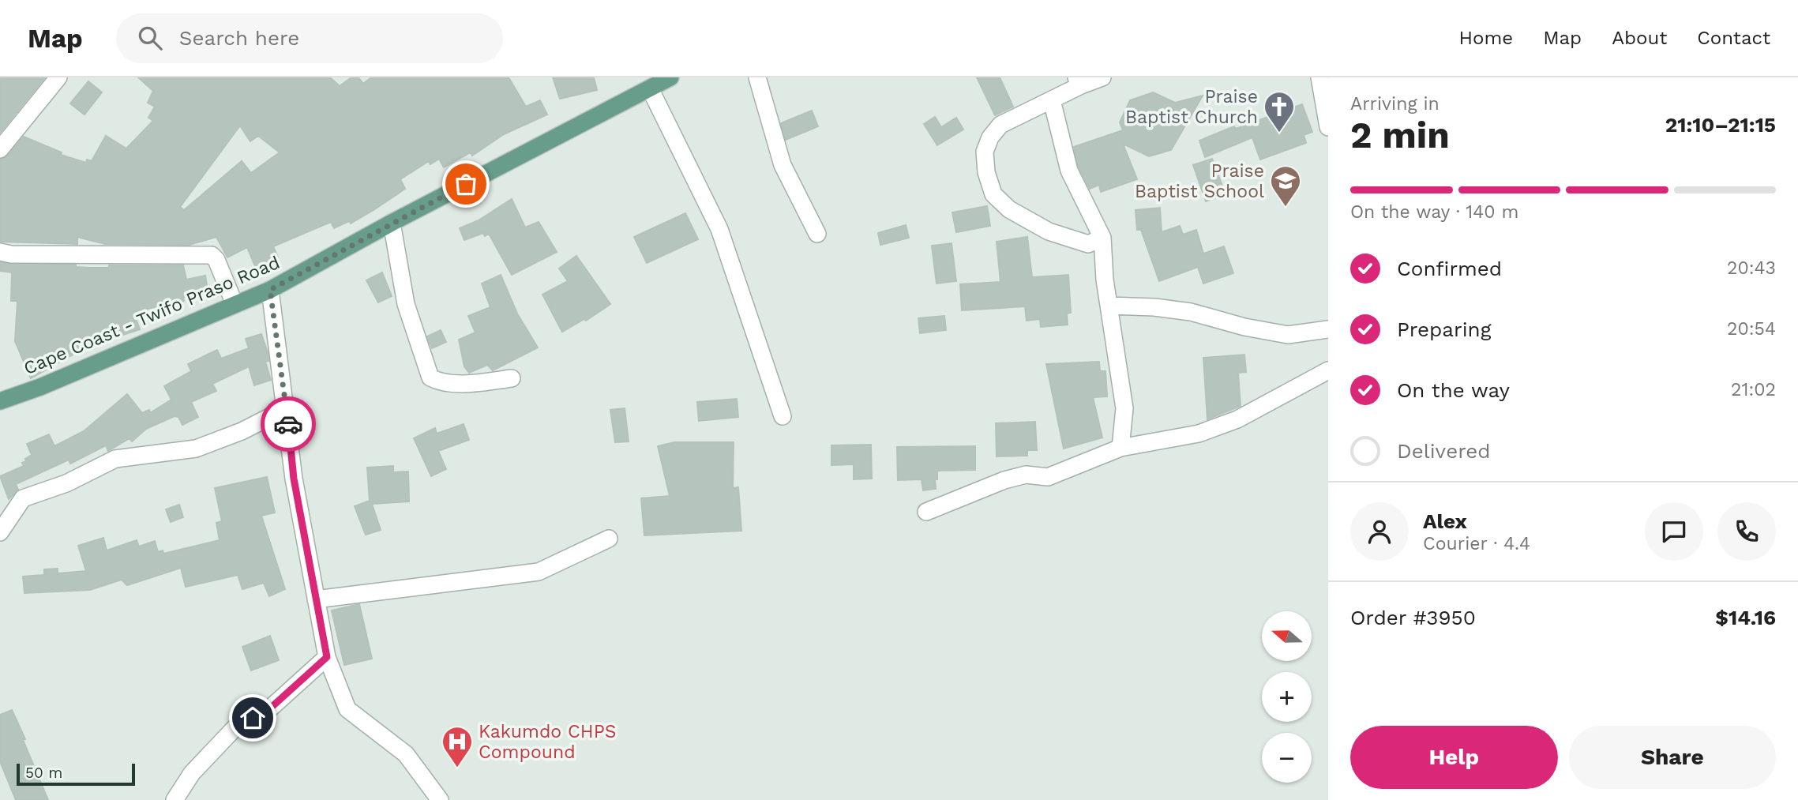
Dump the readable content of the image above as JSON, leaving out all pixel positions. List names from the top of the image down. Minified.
{"streets":{"main road":["Cape Coast - Twifo Praso Road"]},"places":{"church":["Praise Baptist Church"],"school or university":["Praise Baptist School"],"hospital":["Kakumdo CHPS Compound"]},"scale_bar":"50 m","north":"left","page":{"header":"Map","search":"Search here","nav":["Home","Map","About","Contact"],"heading":["2 min","Arriving in","21:10–21:15"],"panel":["Alex","Courier · 4.4","Order #3950","$14.16"],"bar":"On the way · 140 m","list":[["Confirmed","20:43"],["Preparing","20:54"],["On the way","21:02"],"Delivered"],"map_buttons":["+","−"],"buttons":["Help","Share"],"scale":"50 m"}}
